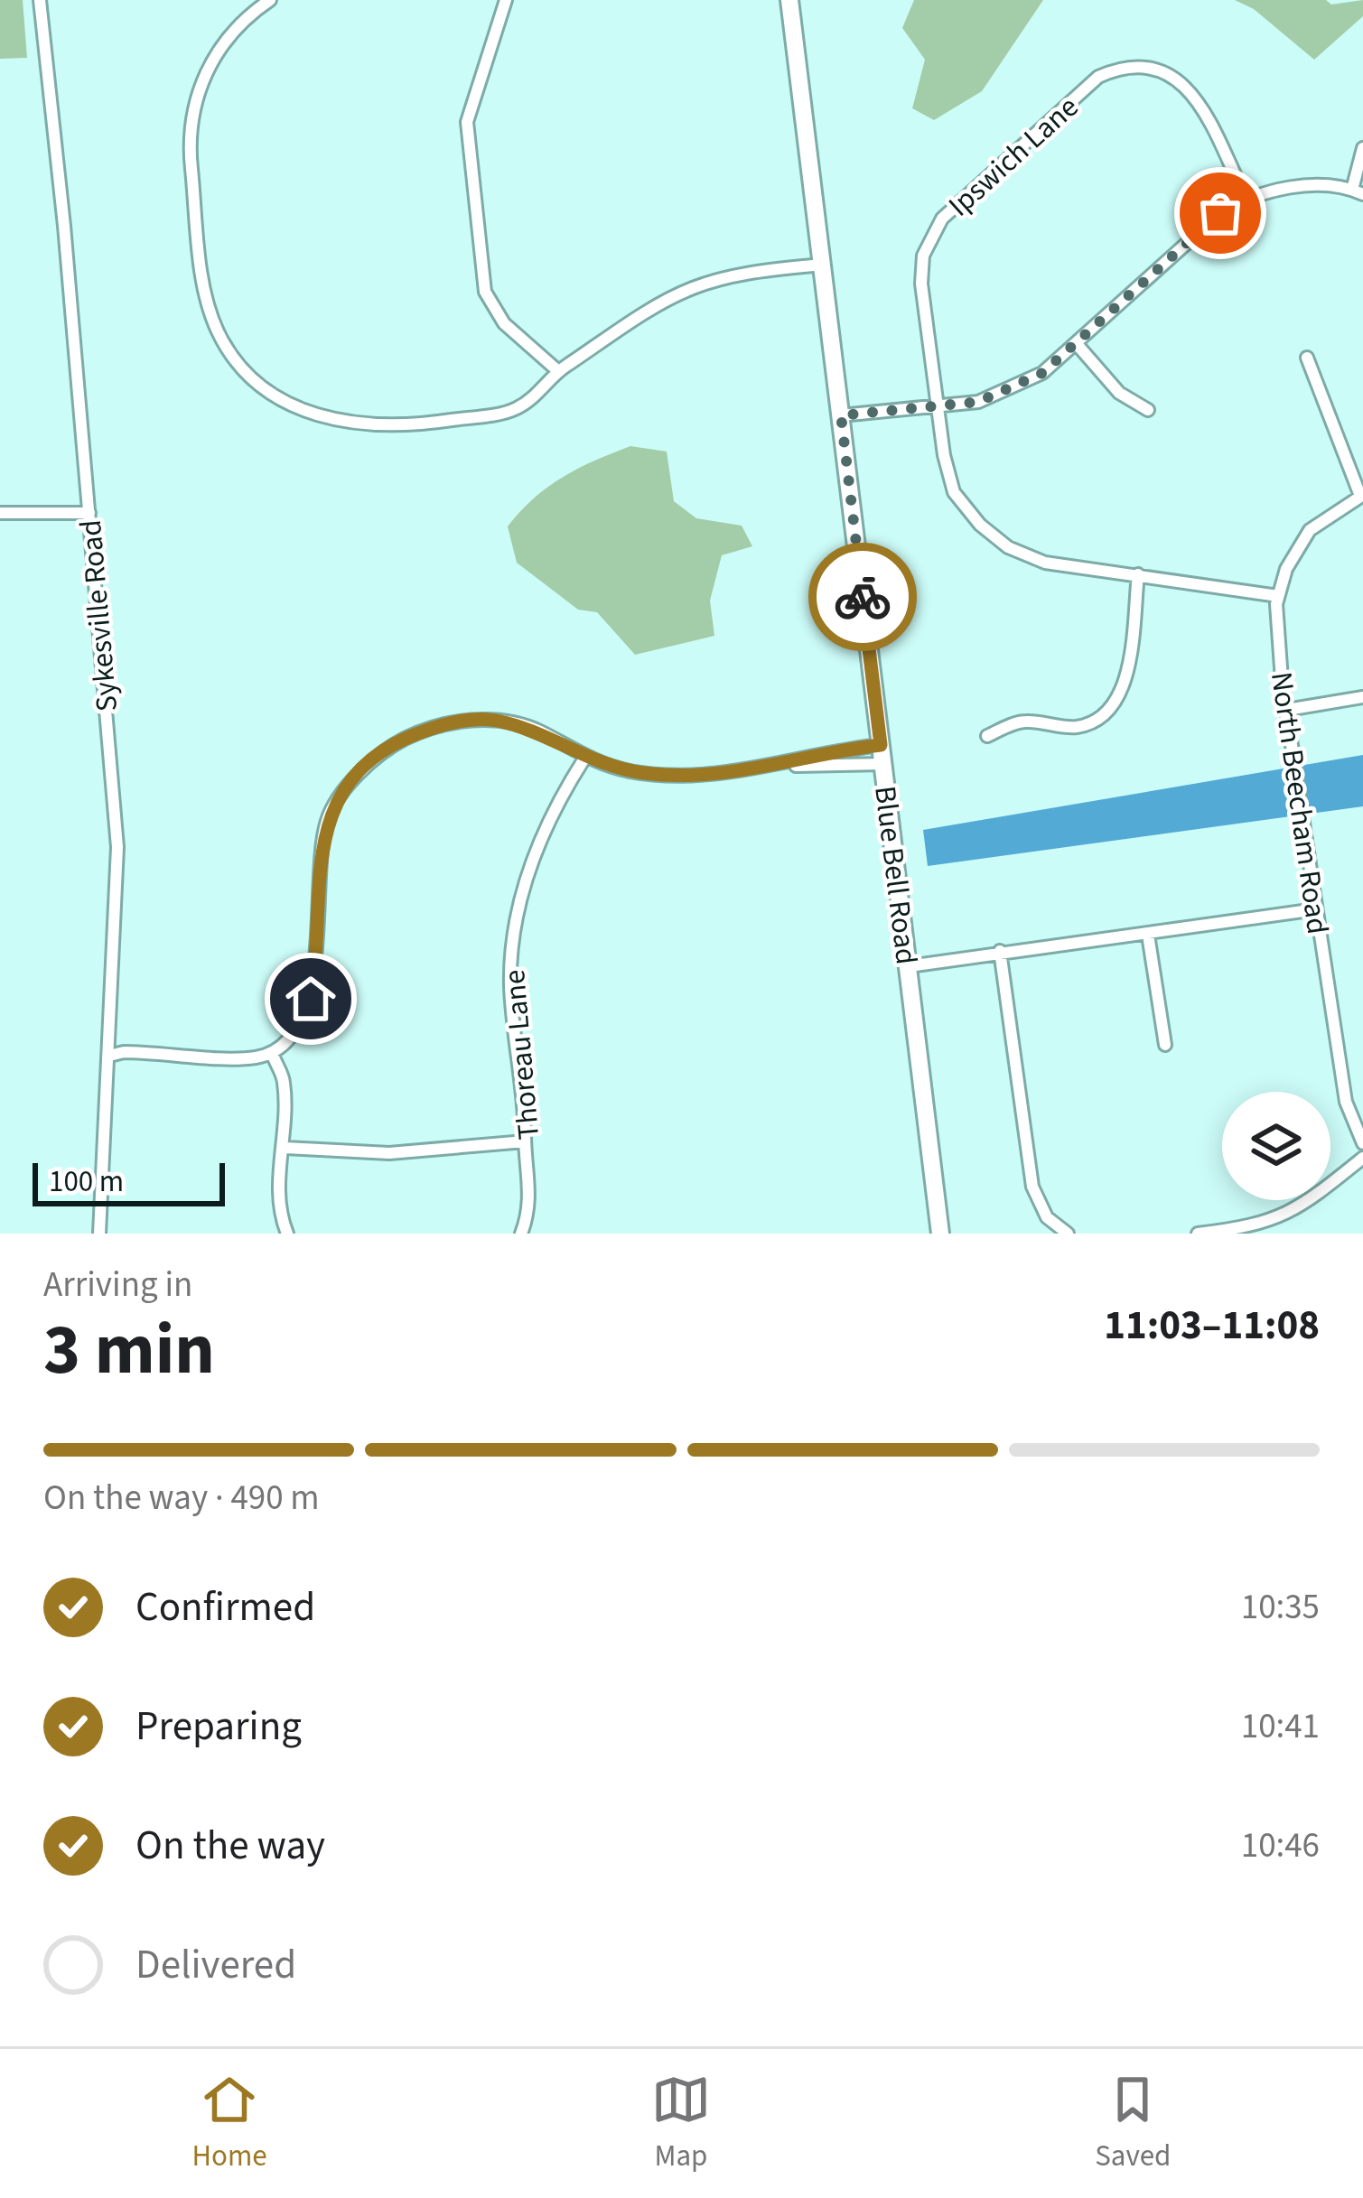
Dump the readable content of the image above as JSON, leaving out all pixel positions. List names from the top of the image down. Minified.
{"streets":{"street":["Ipswich Lane","Sykesville Road","North Beecham Road","Blue Bell Road","Thoreau Lane"]},"crossings":[["Ipswich Lane","North Beecham Road"]],"scale_bar":"100 m","page":{"scale":"100 m","heading":["3 min","Arriving in","11:03–11:08"],"bar":"On the way · 490 m","list":[["Confirmed","10:35"],["Preparing","10:41"],["On the way","10:46"],"Delivered"],"tabs":["Home","Map","Saved"]}}
